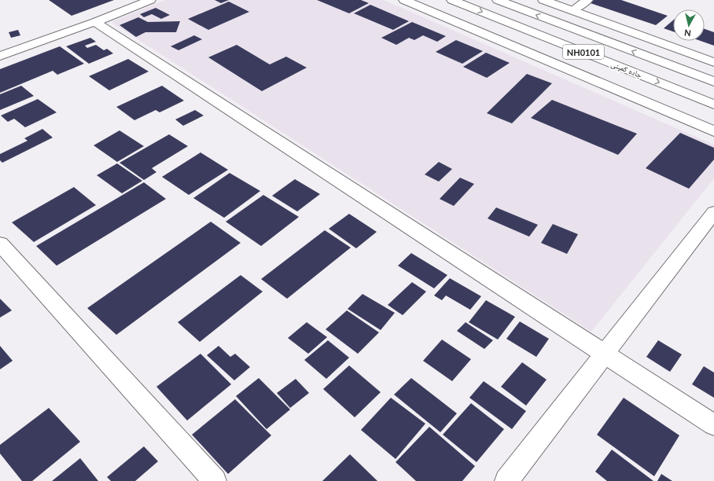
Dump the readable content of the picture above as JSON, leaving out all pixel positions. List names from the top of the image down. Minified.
{"streets":{"main road":["NH0101","جاده کمپنی"]},"north":"bottom"}
